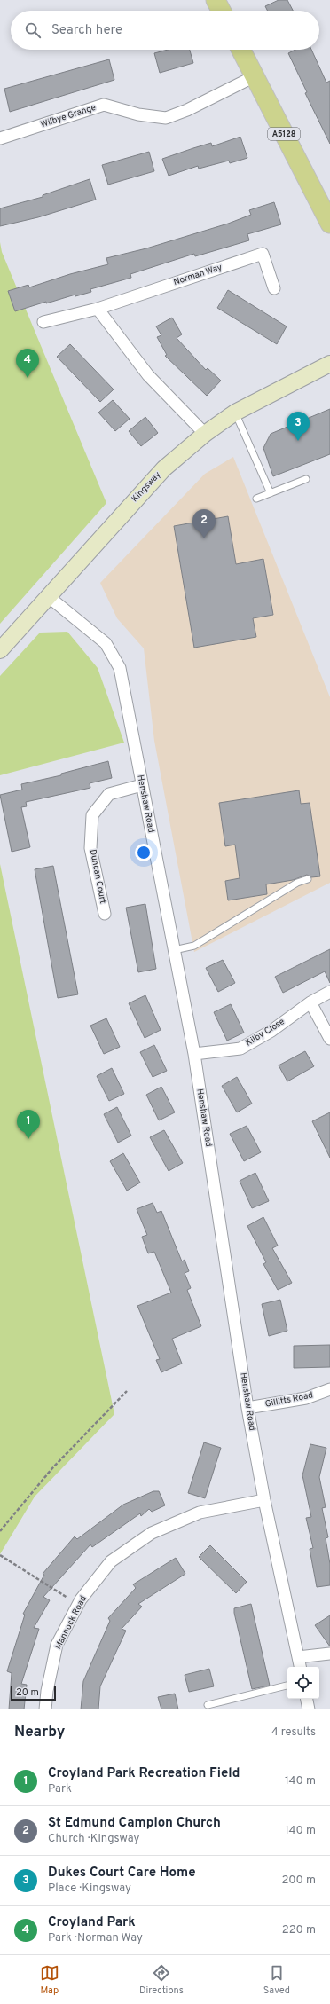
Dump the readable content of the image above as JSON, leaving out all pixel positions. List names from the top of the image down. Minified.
{"streets":{"main road":["A5128"],"street":["Wilbye Grange","Norman Way","Kingsway","Henshaw Road","Duncan Court","Kilby Close","Gillitts Road","Mannock Road"]},"crossings":[["Wilbye Grange","A5128"],["Kingsway","Henshaw Road"],["Henshaw Road","Duncan Court"],["Henshaw Road","Kilby Close"],["Henshaw Road","Gillitts Road"],["Henshaw Road","Mannock Road"]],"scale_bar":"20 m","page":{"search":"Search here","pins":["4","3","2","1"],"scale":"20 m","heading":["Nearby","4 results"],"list":[{"mark":"1","name":"Croyland Park Recreation Field","note":"Park","value":"140 m"},{"mark":"2","name":"St Edmund Campion Church","note":"Church · Kingsway","value":"140 m"},{"mark":"3","name":"Dukes Court Care Home","note":"Place · Kingsway","value":"200 m"},{"mark":"4","name":"Croyland Park","note":"Park · Norman Way","value":"220 m"}],"nav":["Map","Directions","Saved"]}}
